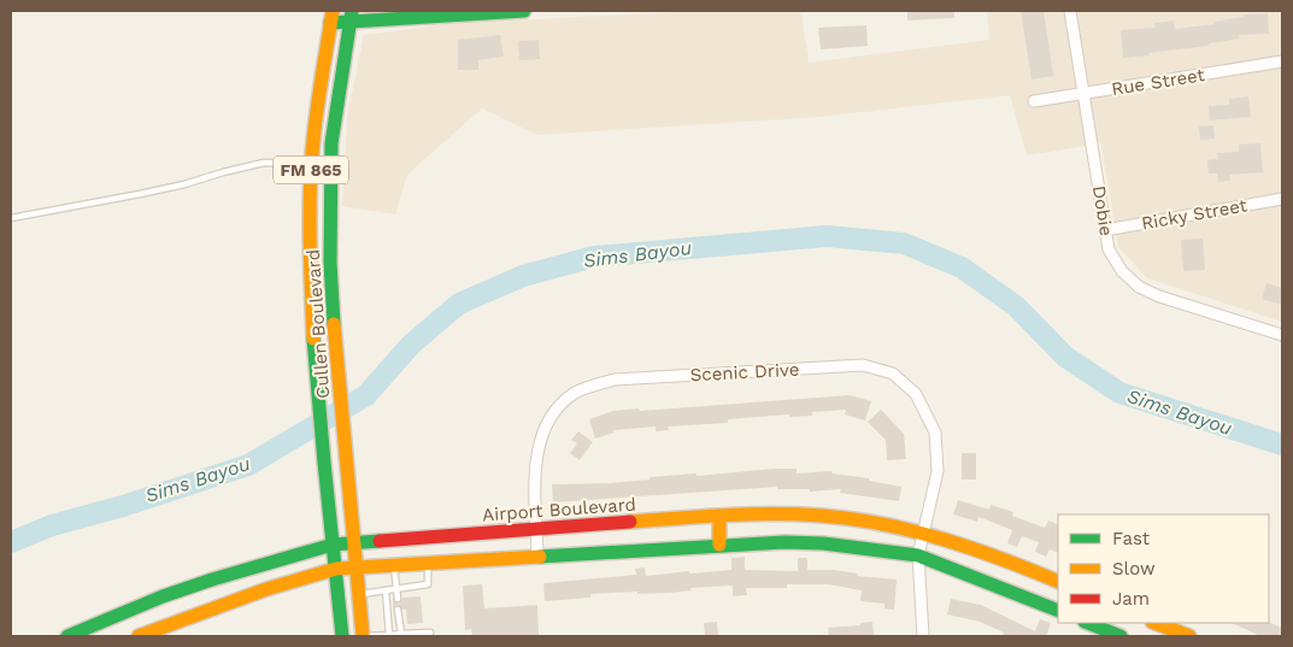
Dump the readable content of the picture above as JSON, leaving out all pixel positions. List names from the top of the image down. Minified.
{"streets":{"main road":["FM 865","Cullen Boulevard","Airport Boulevard"],"street":["Rue Street","Dobie","Ricky Street","Scenic Drive"]},"crossings":[["Rue Street","Dobie"],["Dobie","Ricky Street"],["Cullen Boulevard","Airport Boulevard"],["Scenic Drive","Airport Boulevard"]],"water":["Sims Bayou"],"legend":["Fast","Slow","Jam"]}
